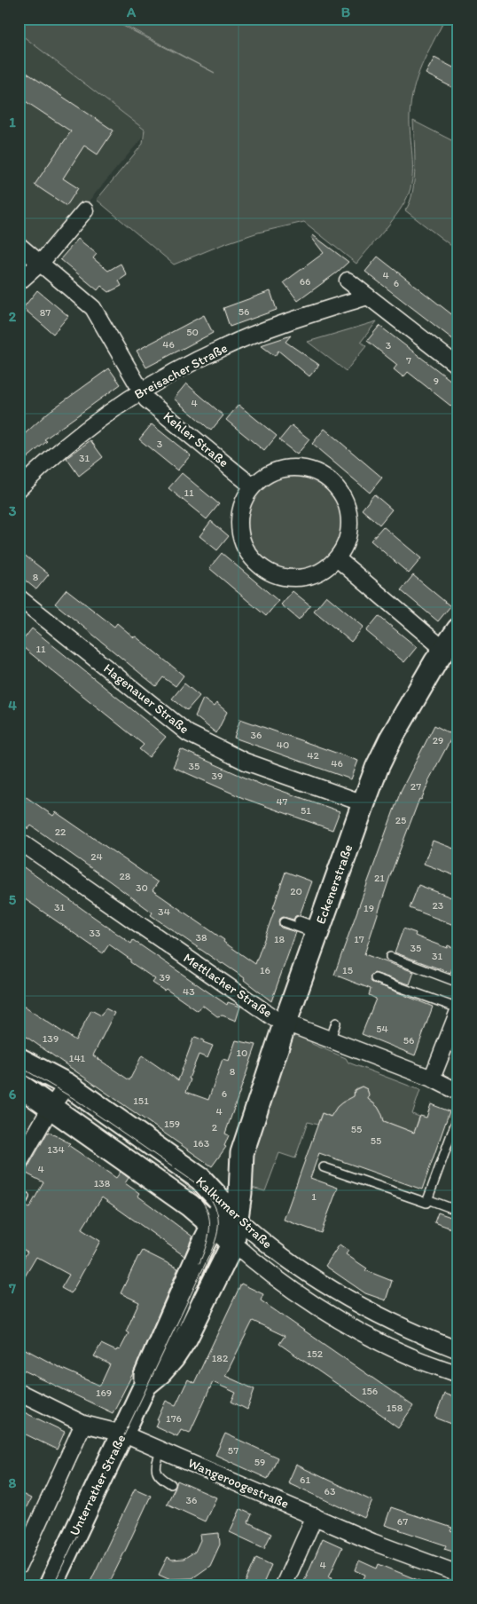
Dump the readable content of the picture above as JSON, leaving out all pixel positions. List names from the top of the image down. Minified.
{"streets":{"main road":["Eckenerstraße","Kalkumer Straße","Unterrather Straße"],"street":["Breisacher Straße","Kehler Straße","Hagenauer Straße","Mettlacher Straße","Wangeroogestraße"]},"crossings":[["Breisacher Straße","Kehler Straße"],["Hagenauer Straße","Eckenerstraße"],["Eckenerstraße","Mettlacher Straße"],["Eckenerstraße","Kalkumer Straße"],["Eckenerstraße","Unterrather Straße"],["Kalkumer Straße","Unterrather Straße"],["Wangeroogestraße","Unterrather Straße"]],"house_numbers":["4","66","6","56","87","50","46","3","7","9","4","3","31","11","8","11","36","29","40","42","46","35","39","27","47","51","25","22","24","28","21","30","20","23","31","19","34","33","38","18","17","35","31","16","15","39","43","54","139","56","10","141","8","6","151","4","159","2","55","55","163","134","4","138","1","152","182","156","169","158","176","57","59","61","63","36","67","4"],"grid":{"columns":["A","B"],"rows":["1","2","3","4","5","6","7","8"]}}
